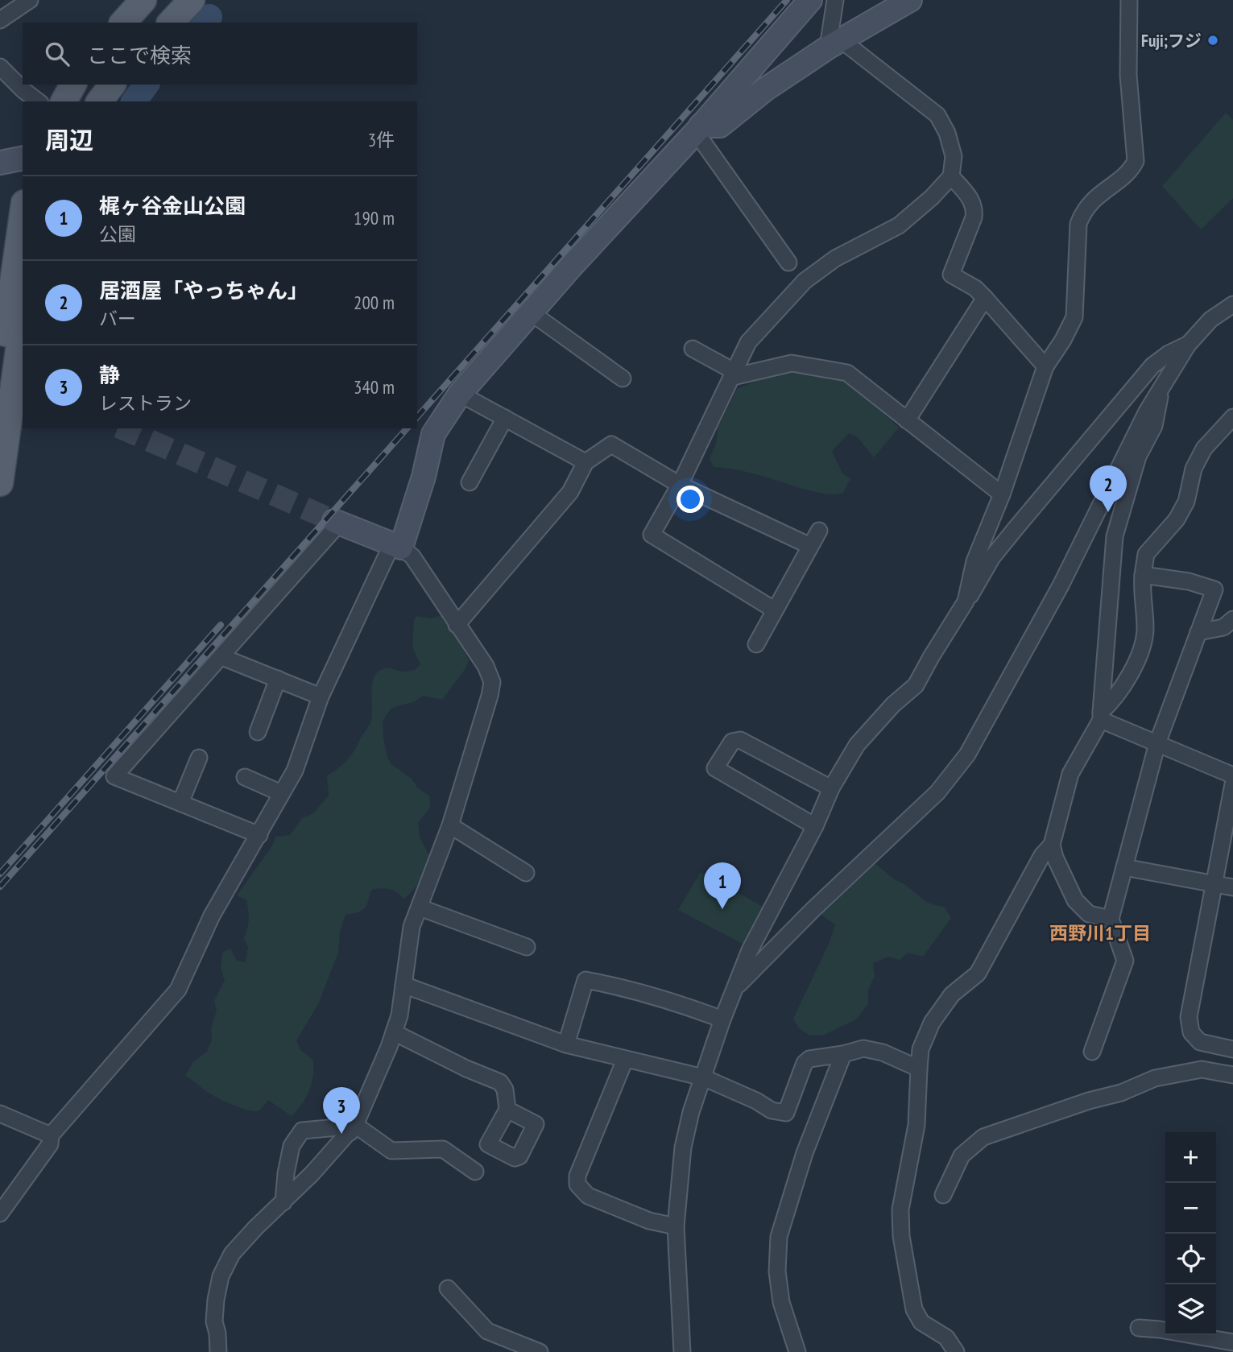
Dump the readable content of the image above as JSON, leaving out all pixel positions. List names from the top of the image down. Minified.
{"districts":["西野川1丁目"],"places":["Fuji;フジ"],"page":{"search":"ここで検索","heading":["周辺","3件"],"list":[{"mark":"1","name":"梶ヶ谷金山公園","note":"公園","value":"190 m"},{"mark":"2","name":"居酒屋「やっちゃん」","note":"バー","value":"200 m"},{"mark":"3","name":"静","note":"レストラン","value":"340 m"}],"pins":["2","1","3"],"map_buttons":["+","−"]}}
